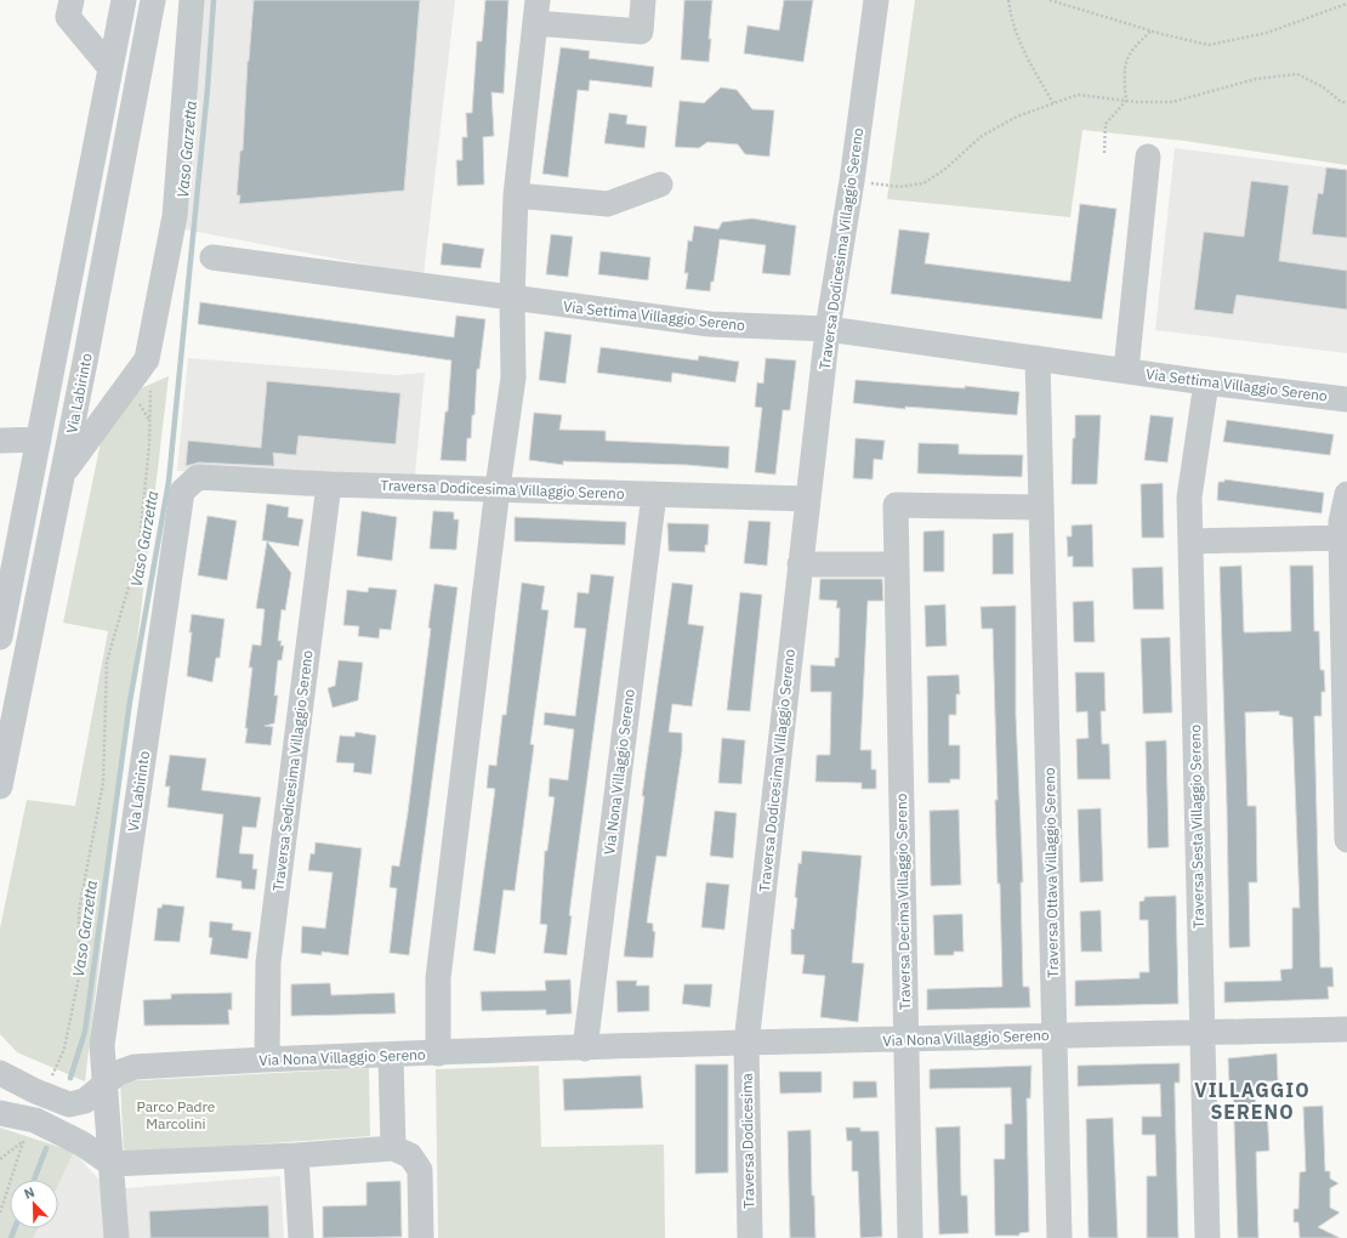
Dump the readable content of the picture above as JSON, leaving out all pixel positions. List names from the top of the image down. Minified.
{"streets":{"street":["Traversa Dodicesima Villaggio Sereno","Via Settima Villaggio Sereno","Via Labirinto","Traversa Sedicesima Villaggio Sereno","Via Nona Villaggio Sereno","Traversa Sesta Villaggio Sereno","Traversa Ottava Villaggio Sereno","Traversa Decima Villaggio Sereno","Traversa Dodicesima"]},"crossings":[["Traversa Dodicesima Villaggio Sereno","Via Settima Villaggio Sereno"],["Traversa Dodicesima Villaggio Sereno","Via Labirinto"],["Traversa Dodicesima Villaggio Sereno","Traversa Sedicesima Villaggio Sereno"],["Traversa Dodicesima Villaggio Sereno","Via Nona Villaggio Sereno"],["Traversa Dodicesima Villaggio Sereno","Traversa Dodicesima"],["Via Settima Villaggio Sereno","Traversa Sesta Villaggio Sereno"],["Via Settima Villaggio Sereno","Traversa Ottava Villaggio Sereno"],["Via Labirinto","Via Nona Villaggio Sereno"],["Traversa Sedicesima Villaggio Sereno","Via Nona Villaggio Sereno"],["Via Nona Villaggio Sereno","Traversa Sesta Villaggio Sereno"],["Via Nona Villaggio Sereno","Traversa Ottava Villaggio Sereno"],["Via Nona Villaggio Sereno","Traversa Decima Villaggio Sereno"],["Via Nona Villaggio Sereno","Traversa Dodicesima"],["Traversa Ottava Villaggio Sereno","Traversa Decima Villaggio Sereno"]],"districts":["VILLAGGIO SERENO"],"water":["Vaso Garzetta"],"parks":["Parco Padre Marcolini"],"north":"top left"}
